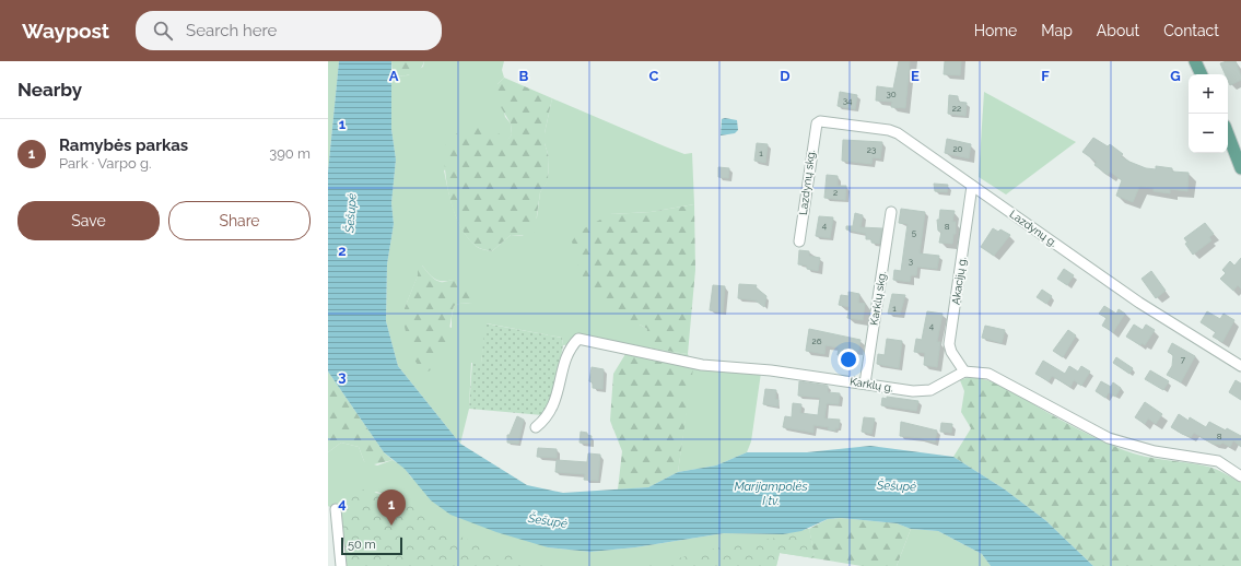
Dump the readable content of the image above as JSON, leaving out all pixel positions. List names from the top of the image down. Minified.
{"streets":{"street":["Lazdynų skg.","Lazdynų g.","Akacijų g.","Karklų skg.","Karklų g."]},"crossings":[["Lazdynų skg.","Lazdynų g."],["Lazdynų g.","Akacijų g."],["Akacijų g.","Karklų g."],["Karklų skg.","Karklų g."]],"water":["Šešupė","Marijampolės I tv."],"house_numbers":["30","34","22","20","23","1","2","4","8","5","3","1","4","26","7","8"],"scale_bar":"50 m","page":{"header":"Waypost","search":"Search here","nav":["Home","Map","About","Contact"],"heading":"Nearby","map_buttons":["+","−"],"list":[{"mark":"1","name":"Ramybės parkas","note":"Park · Varpo g.","value":"390 m"}],"buttons":["Save","Share"],"pins":"1","scale":"50 m"},"grid":{"columns":["A","B","C","D","E","F","G"],"rows":["1","2","3","4"]}}
